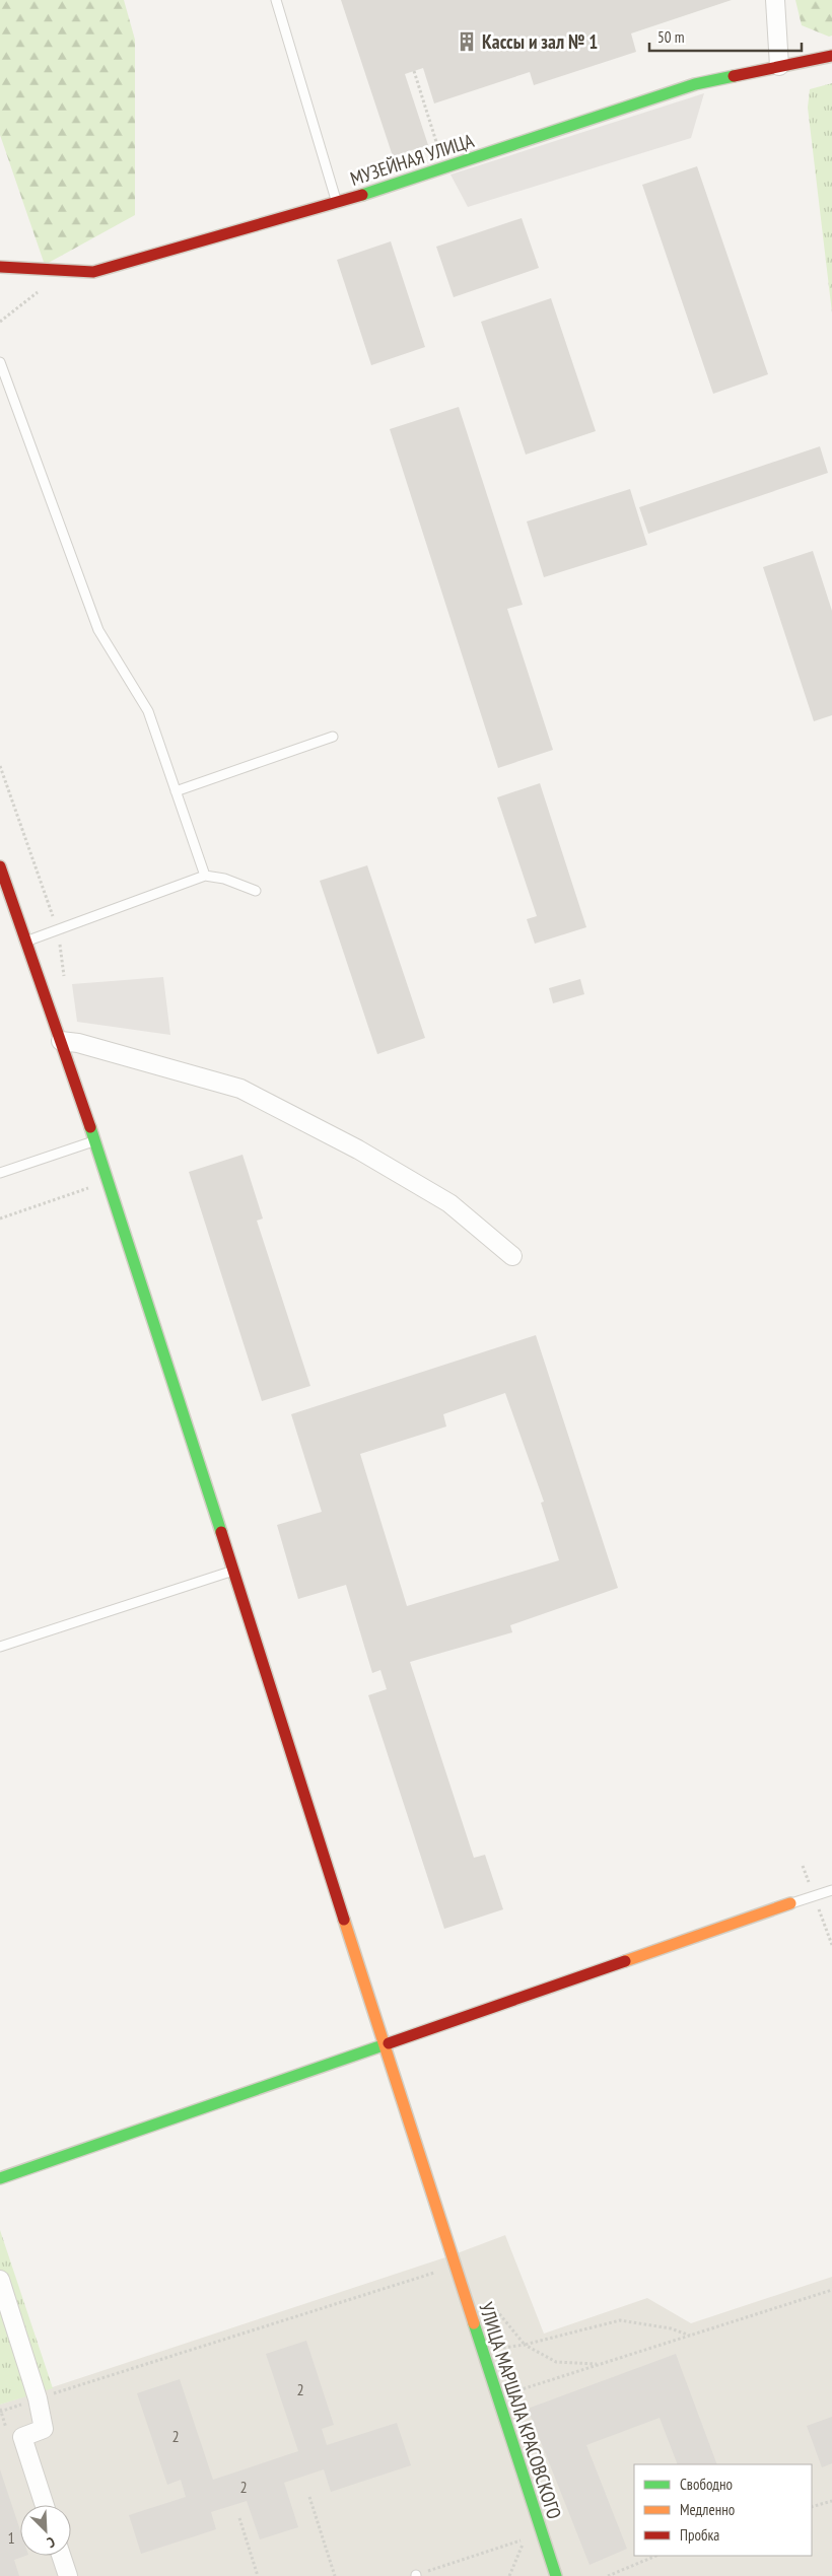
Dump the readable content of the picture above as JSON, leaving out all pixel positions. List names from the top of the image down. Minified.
{"streets":{"street":["МУЗЕЙНАЯ УЛИЦА","УЛИЦА МАРШАЛА КРАСОВСКОГО"]},"places":{"building":["Кассы и зал № 1"]},"house_numbers":["2","2","2","1"],"legend":["Свободно","Медленно","Пробка"],"scale_bar":"50 m","north":"bottom right"}
